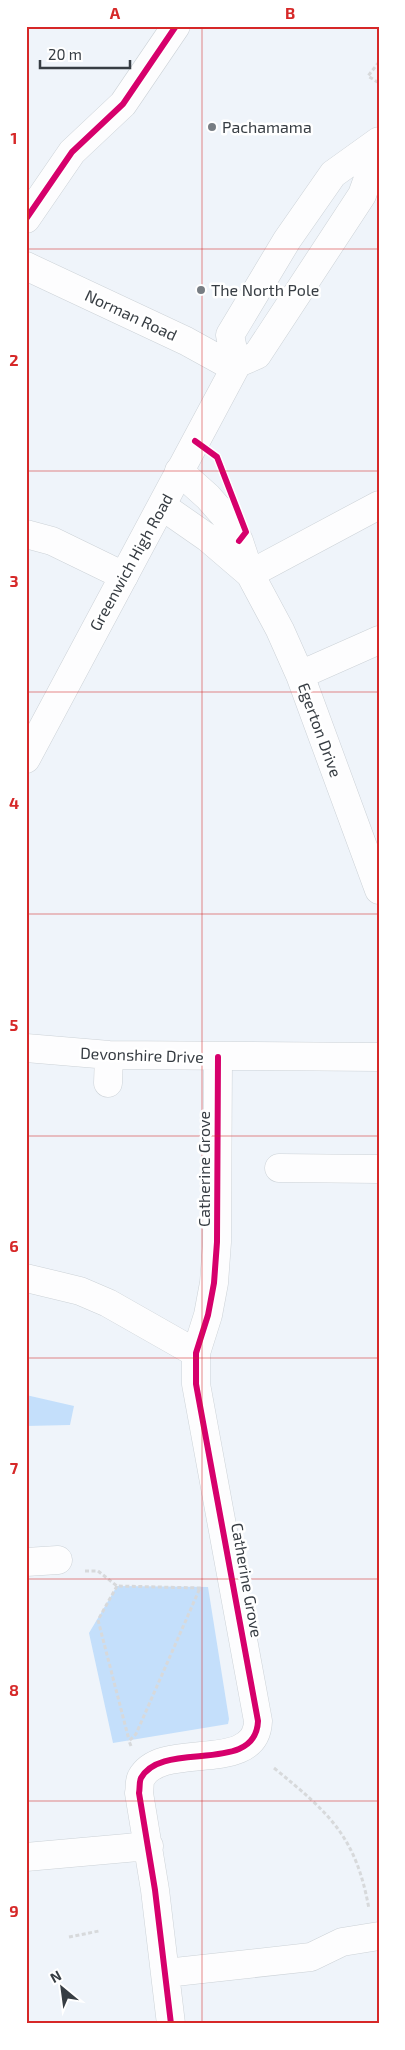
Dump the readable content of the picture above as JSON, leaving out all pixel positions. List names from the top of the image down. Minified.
{"streets":{"street":["Norman Road","Greenwich High Road","Egerton Drive","Devonshire Drive","Catherine Grove"]},"crossings":[["Norman Road","Greenwich High Road"],["Greenwich High Road","Egerton Drive"],["Devonshire Drive","Catherine Grove"]],"places":["Pachamama","The North Pole"],"scale_bar":"20 m","north":"top left","grid":{"columns":["A","B"],"rows":["1","2","3","4","5","6","7","8","9"]}}
